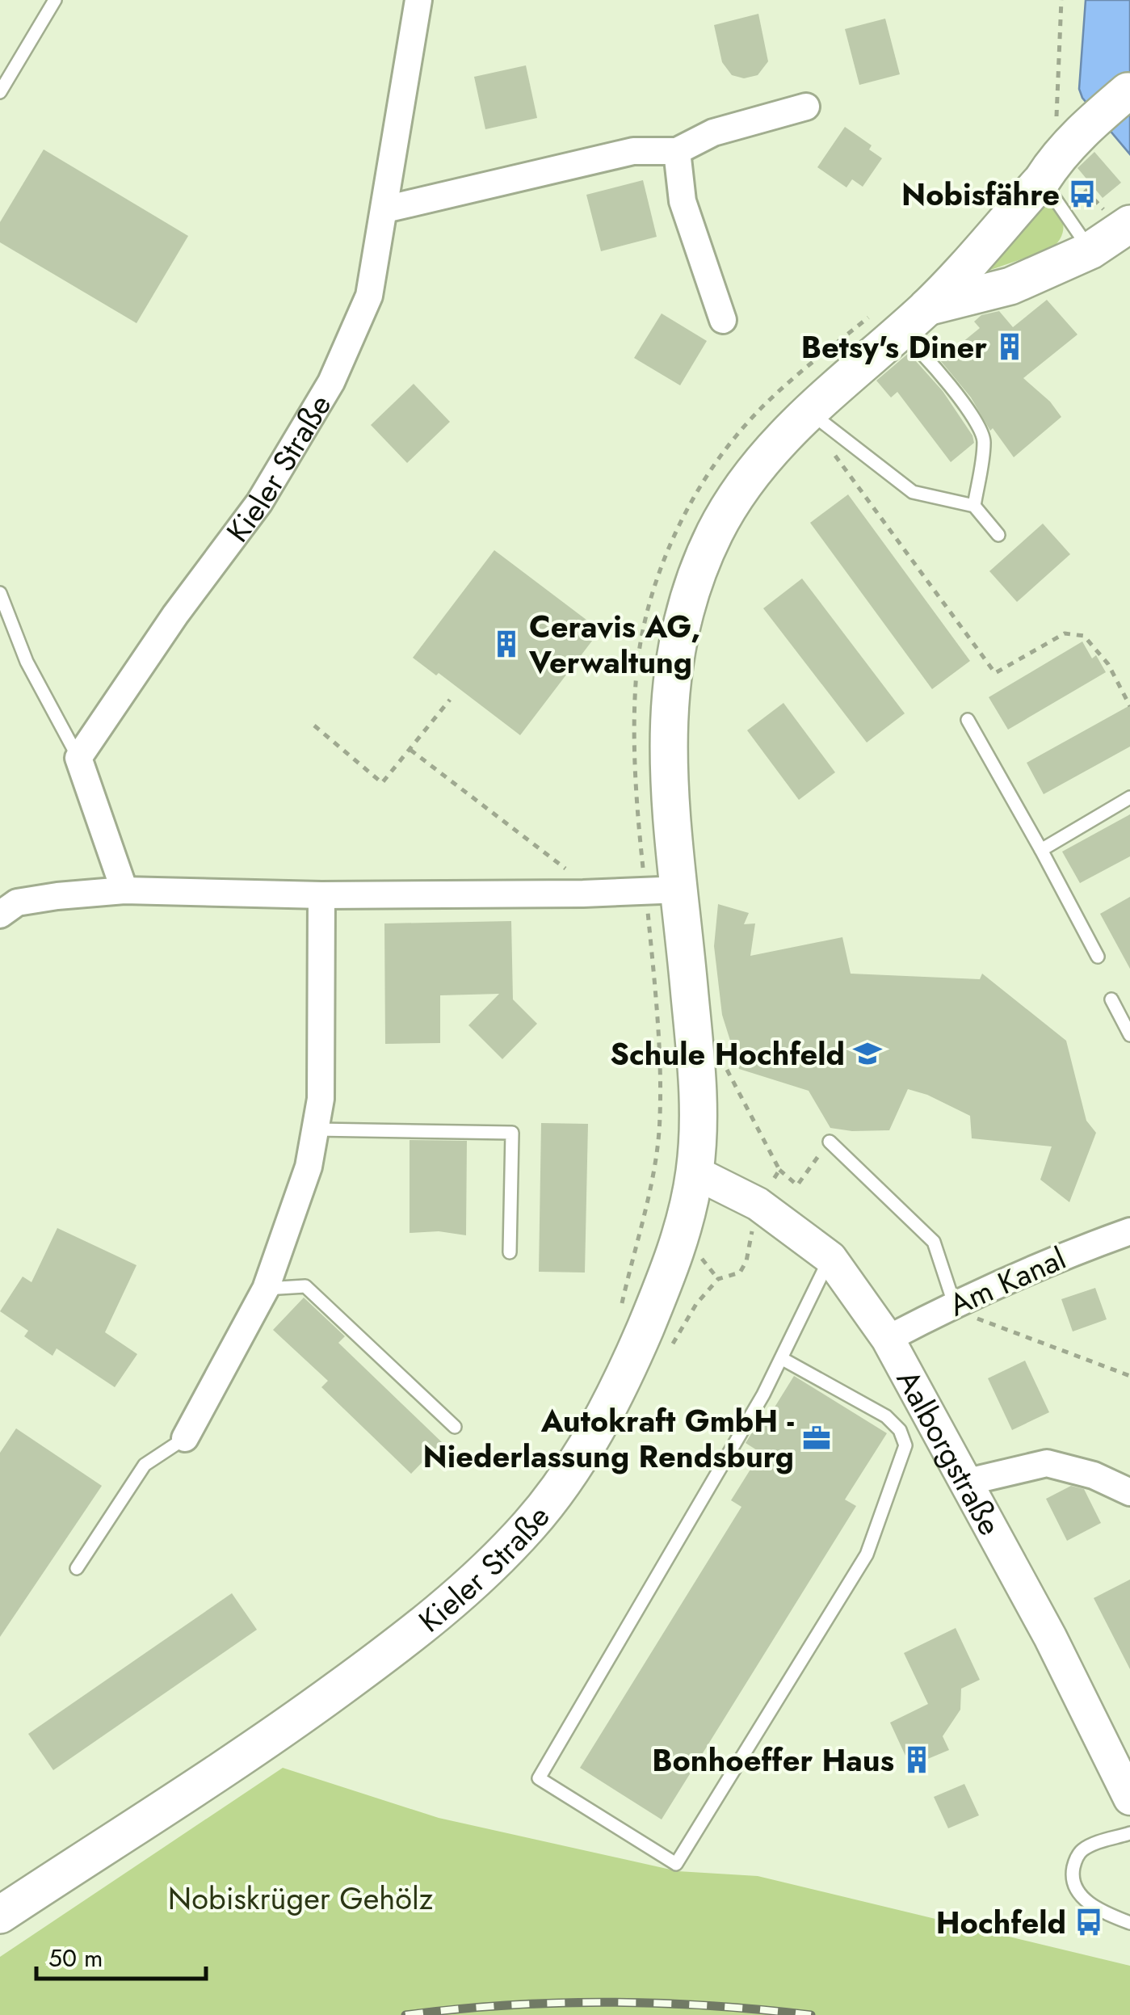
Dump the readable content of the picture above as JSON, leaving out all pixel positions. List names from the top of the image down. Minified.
{"streets":{"main road":["Kieler Straße"],"street":["Am Kanal","Aalborgstraße"]},"crossings":[["Kieler Straße","Aalborgstraße"],["Am Kanal","Aalborgstraße"]],"parks":["Nobiskrüger Gehölz"],"places":{"bus stop":["Nobisfähre","Hochfeld"],"building":["Betsy's Diner","Ceravis AG, Verwaltung","Bonhoeffer Haus"],"school or university":["Schule Hochfeld"],"office":["Autokraft GmbH - Niederlassung Rendsburg"]},"scale_bar":"50 m"}
